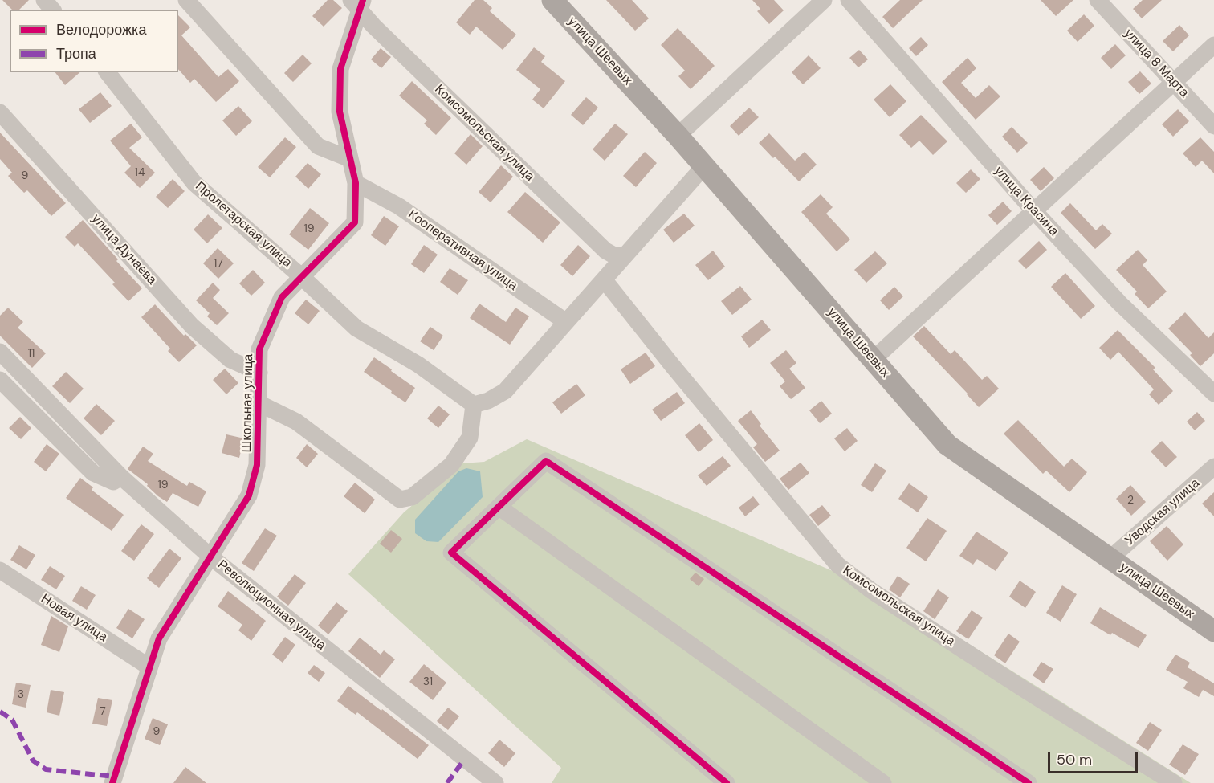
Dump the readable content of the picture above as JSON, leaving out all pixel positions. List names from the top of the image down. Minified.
{"streets":{"main road":["улица Шеевых"],"street":["улица 8 Марта","Комсомольская улица","улица Красина","Пролетарская улица","улица Дунаева","Кооперативная улица","Школьная улица","Уводская улица","Революционная улица","Новая улица"]},"crossings":[["улица Шеевых","Уводская улица"],["Комсомольская улица","Школьная улица"],["Пролетарская улица","Школьная улица"],["улица Дунаева","Школьная улица"],["Кооперативная улица","Школьная улица"],["Школьная улица","Революционная улица"],["Школьная улица","Новая улица"]],"house_numbers":["14","9","19","17","11","19","2","31","3","7","9"],"legend":["Велодорожка","Тропа"],"scale_bar":"50 m"}
